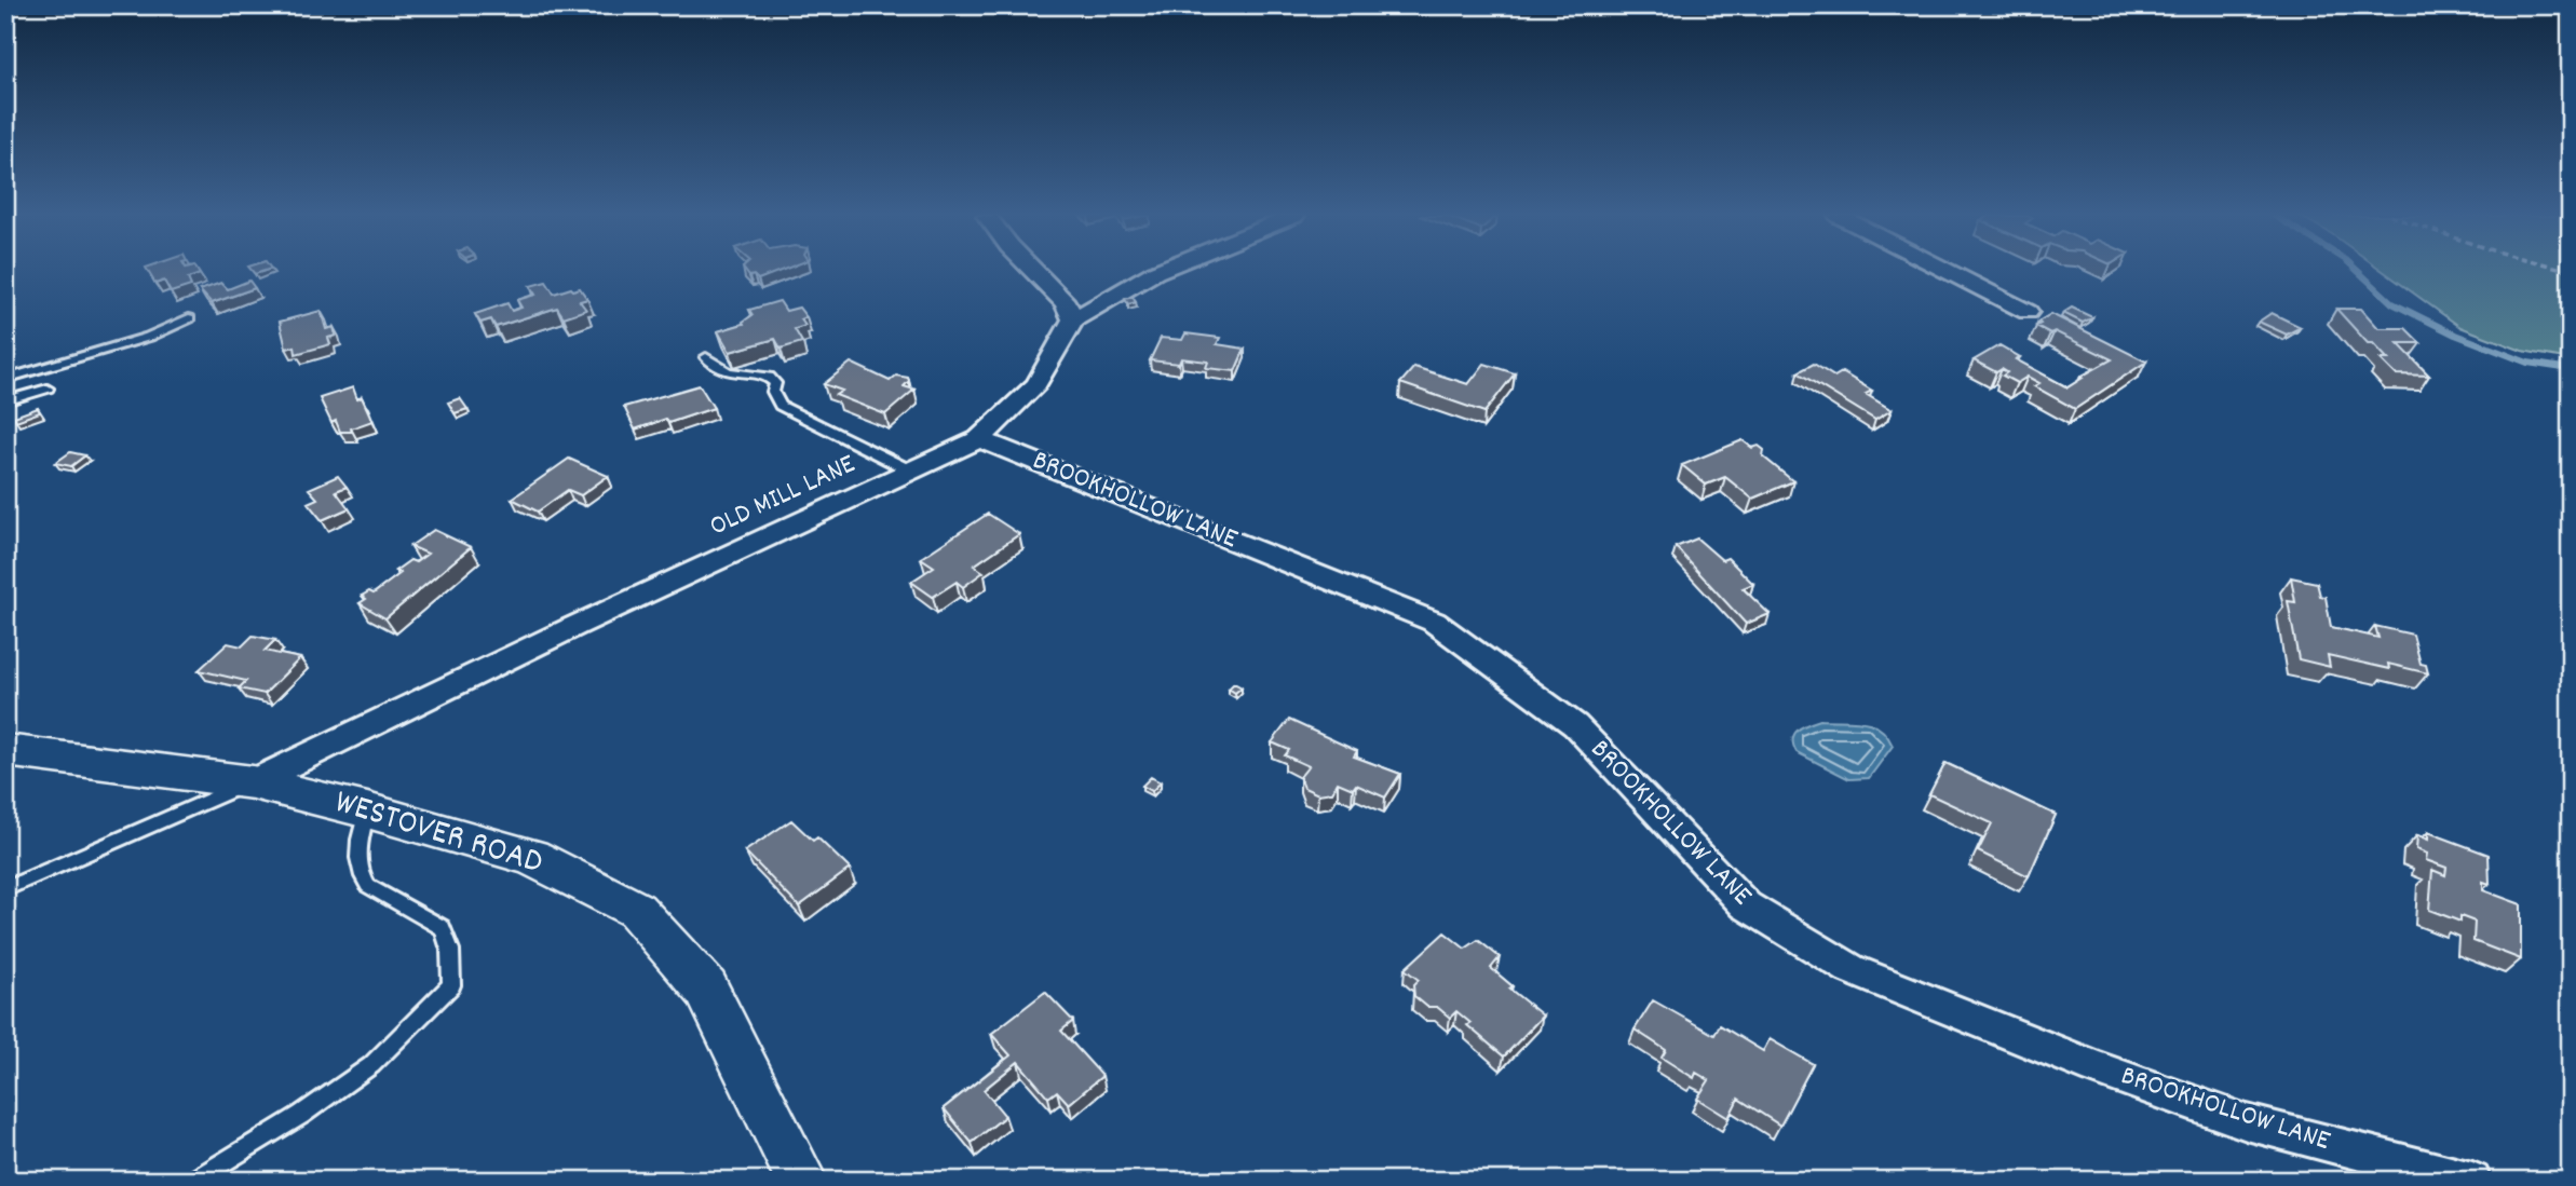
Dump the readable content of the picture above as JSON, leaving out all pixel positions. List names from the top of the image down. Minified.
{"streets":{"street":["OLD MILL LANE","BROOKHOLLOW LANE","WESTOVER ROAD"]},"crossings":[["OLD MILL LANE","BROOKHOLLOW LANE"],["OLD MILL LANE","WESTOVER ROAD"]]}
